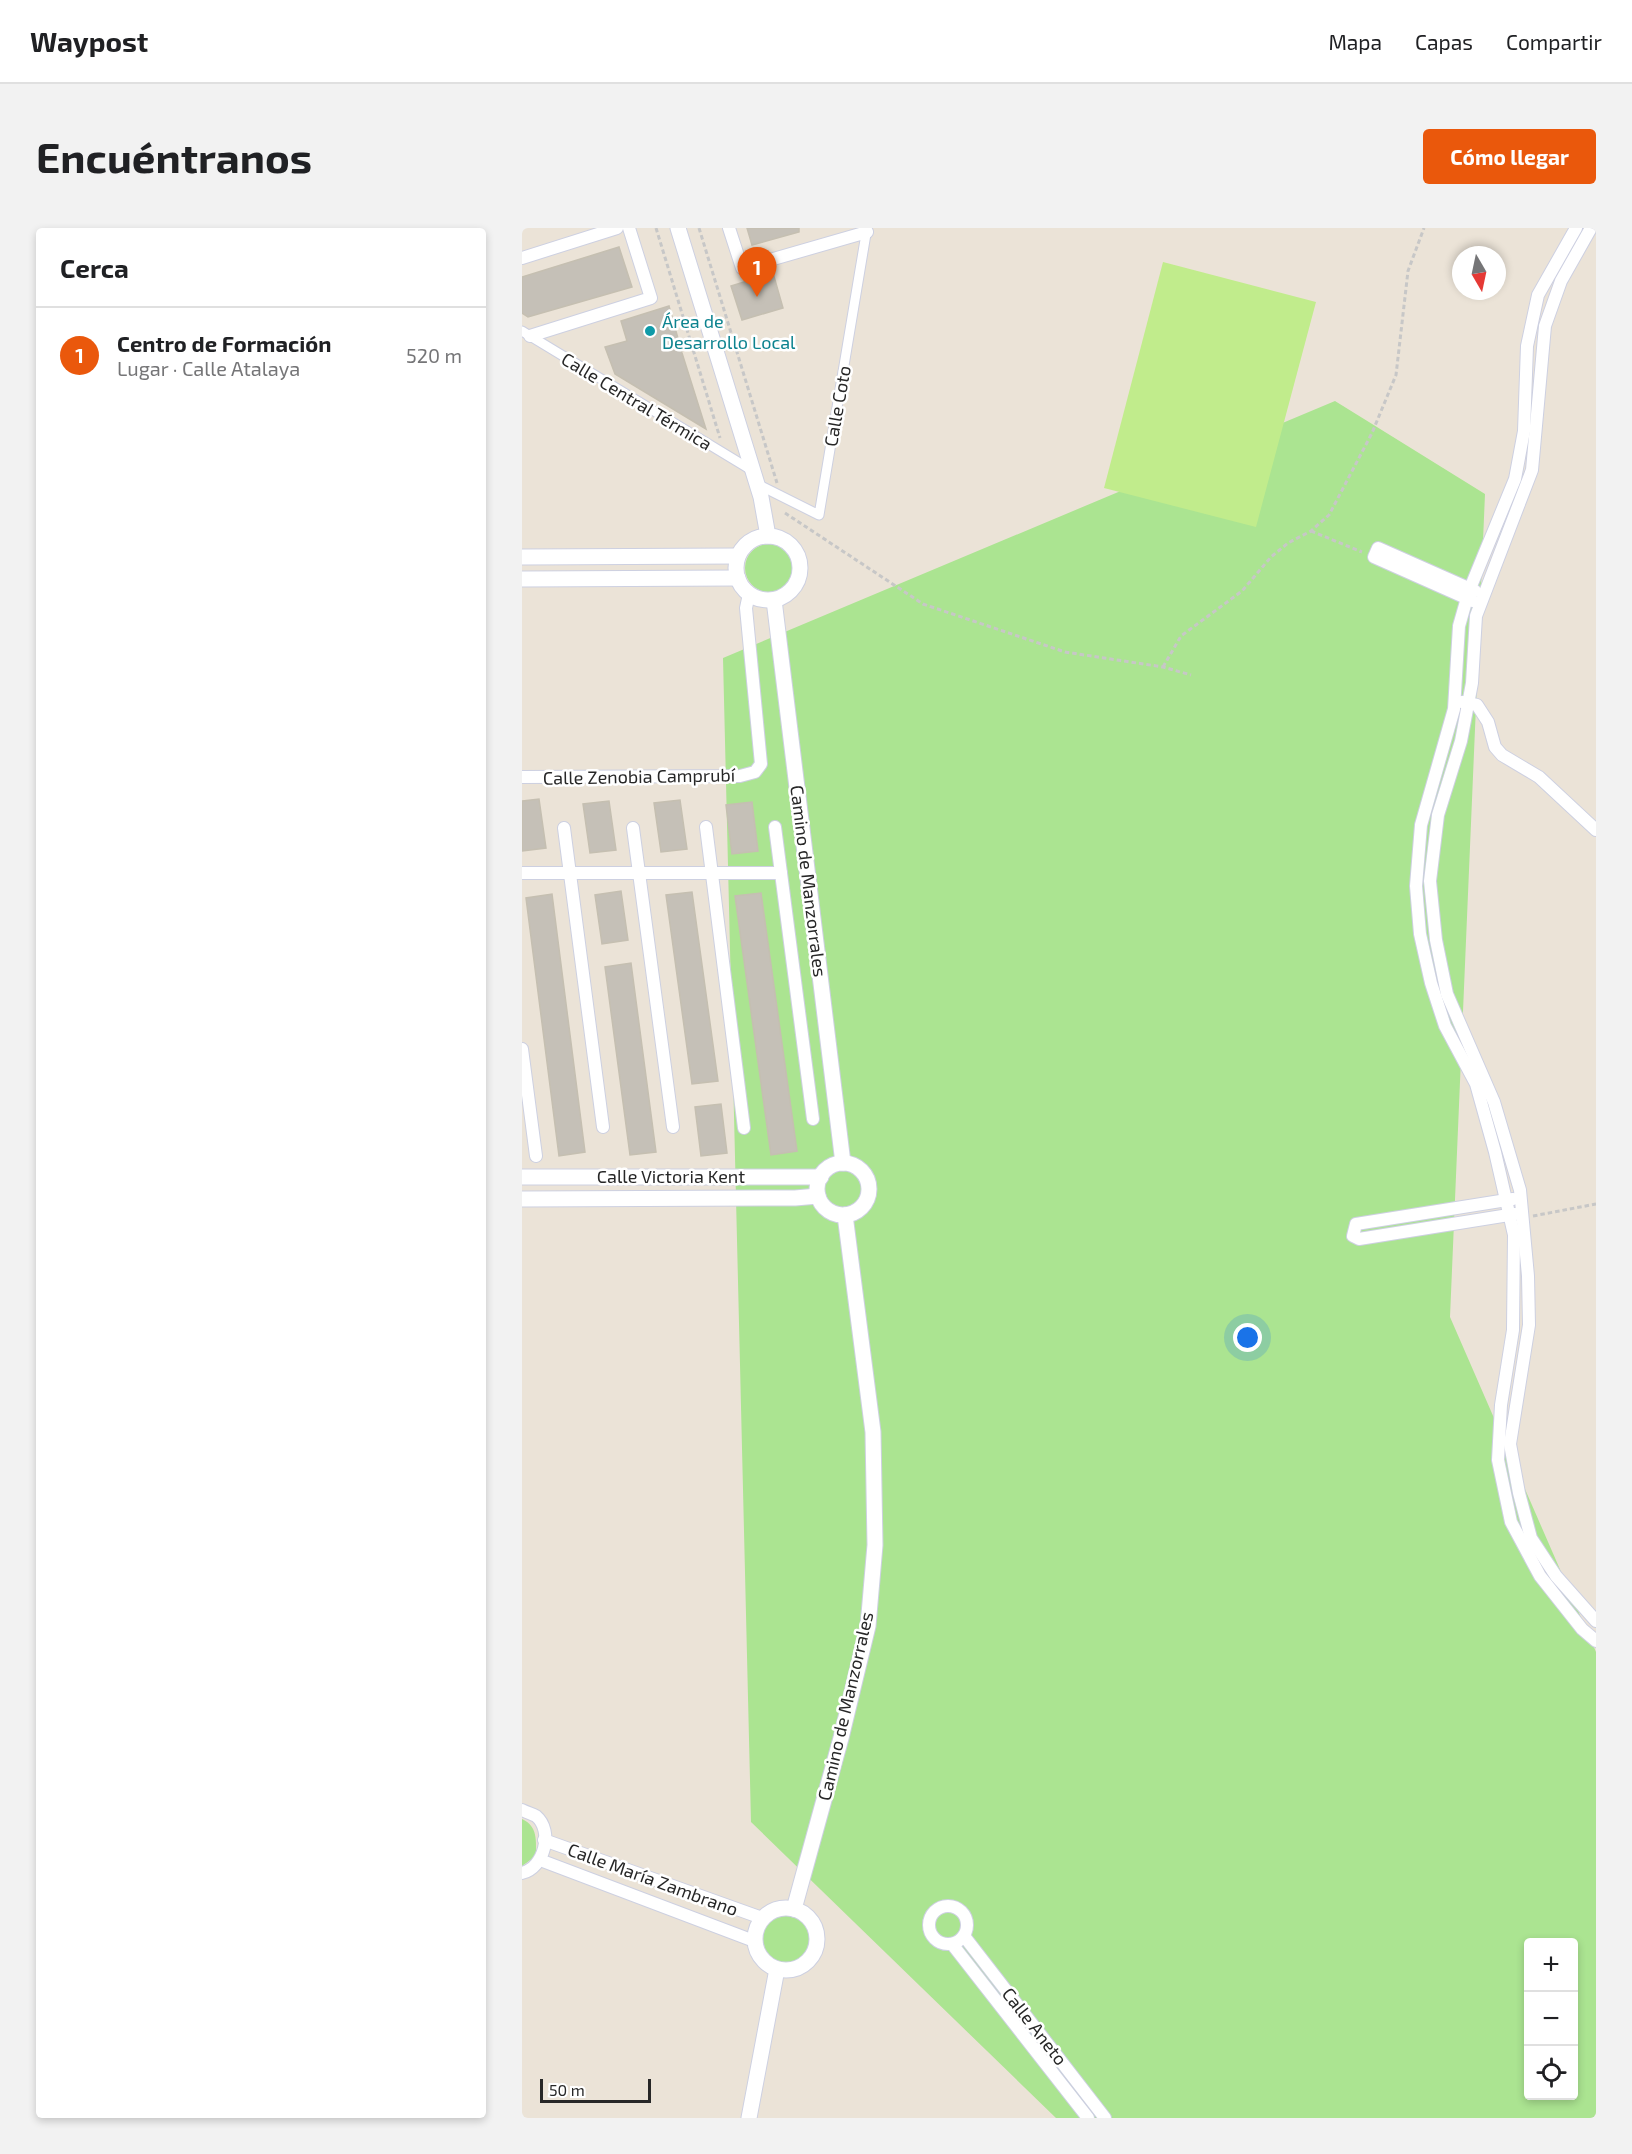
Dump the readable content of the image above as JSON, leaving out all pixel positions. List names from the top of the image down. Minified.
{"streets":{"street":["Calle Central Térmica","Calle Coto","Calle Zenobia Camprubí","Camino de Manzorrales","Calle Victoria Kent","Calle María Zambrano","Calle Aneto"]},"crossings":[["Calle Central Térmica","Calle Coto"],["Calle Zenobia Camprubí","Camino de Manzorrales"],["Camino de Manzorrales","Calle Victoria Kent"],["Camino de Manzorrales","Calle María Zambrano"]],"places":["Área de Desarrollo Local"],"scale_bar":"50 m","north":"bottom","page":{"header":"Waypost","nav":["Mapa","Capas","Compartir"],"buttons":"Cómo llegar","title":"Encuéntranos","heading":"Cerca","pins":"1","list":[{"mark":"1","name":"Centro de Formación","note":"Lugar · Calle Atalaya","value":"520 m"}],"map_buttons":["+","−"],"scale":"50 m"}}
